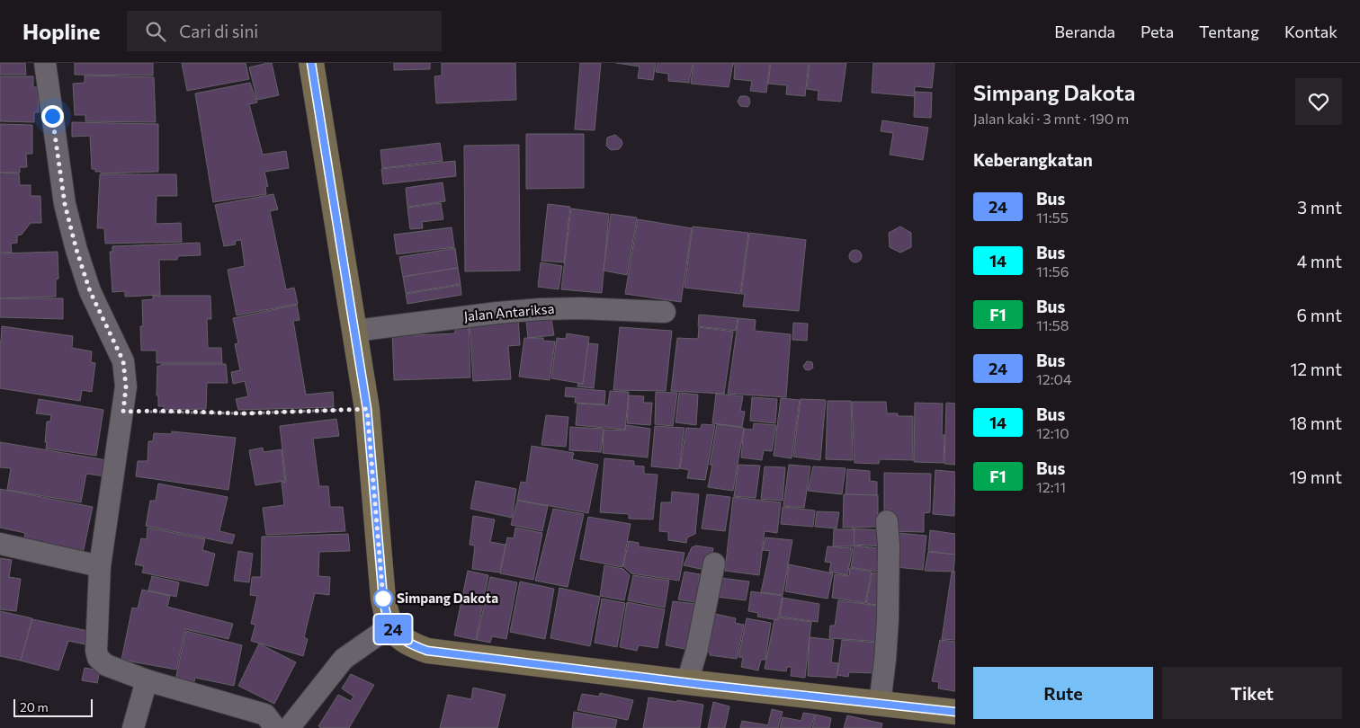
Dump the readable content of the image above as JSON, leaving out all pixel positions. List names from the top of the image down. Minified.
{"streets":{"street":["Jalan Antariksa"]},"places":["Simpang Dakota"],"lines":["bus line 24"],"scale_bar":"20 m","page":{"header":"Hopline","search":"Cari di sini","nav":["Beranda","Peta","Tentang","Kontak"],"on_map":"24","heading":[["Simpang Dakota","Jalan kaki · 3 mnt · 190 m"],"Keberangkatan"],"list":[{"mark":"24","name":"Bus","note":"11:55","value":"3 mnt"},{"mark":"14","name":"Bus","note":"11:56","value":"4 mnt"},{"mark":"F1","name":"Bus","note":"11:58","value":"6 mnt"},{"mark":"24","name":"Bus","note":"12:04","value":"12 mnt"},{"mark":"14","name":"Bus","note":"12:10","value":"18 mnt"},{"mark":"F1","name":"Bus","note":"12:11","value":"19 mnt"}],"buttons":["Rute","Tiket"],"scale":"20 m"}}
